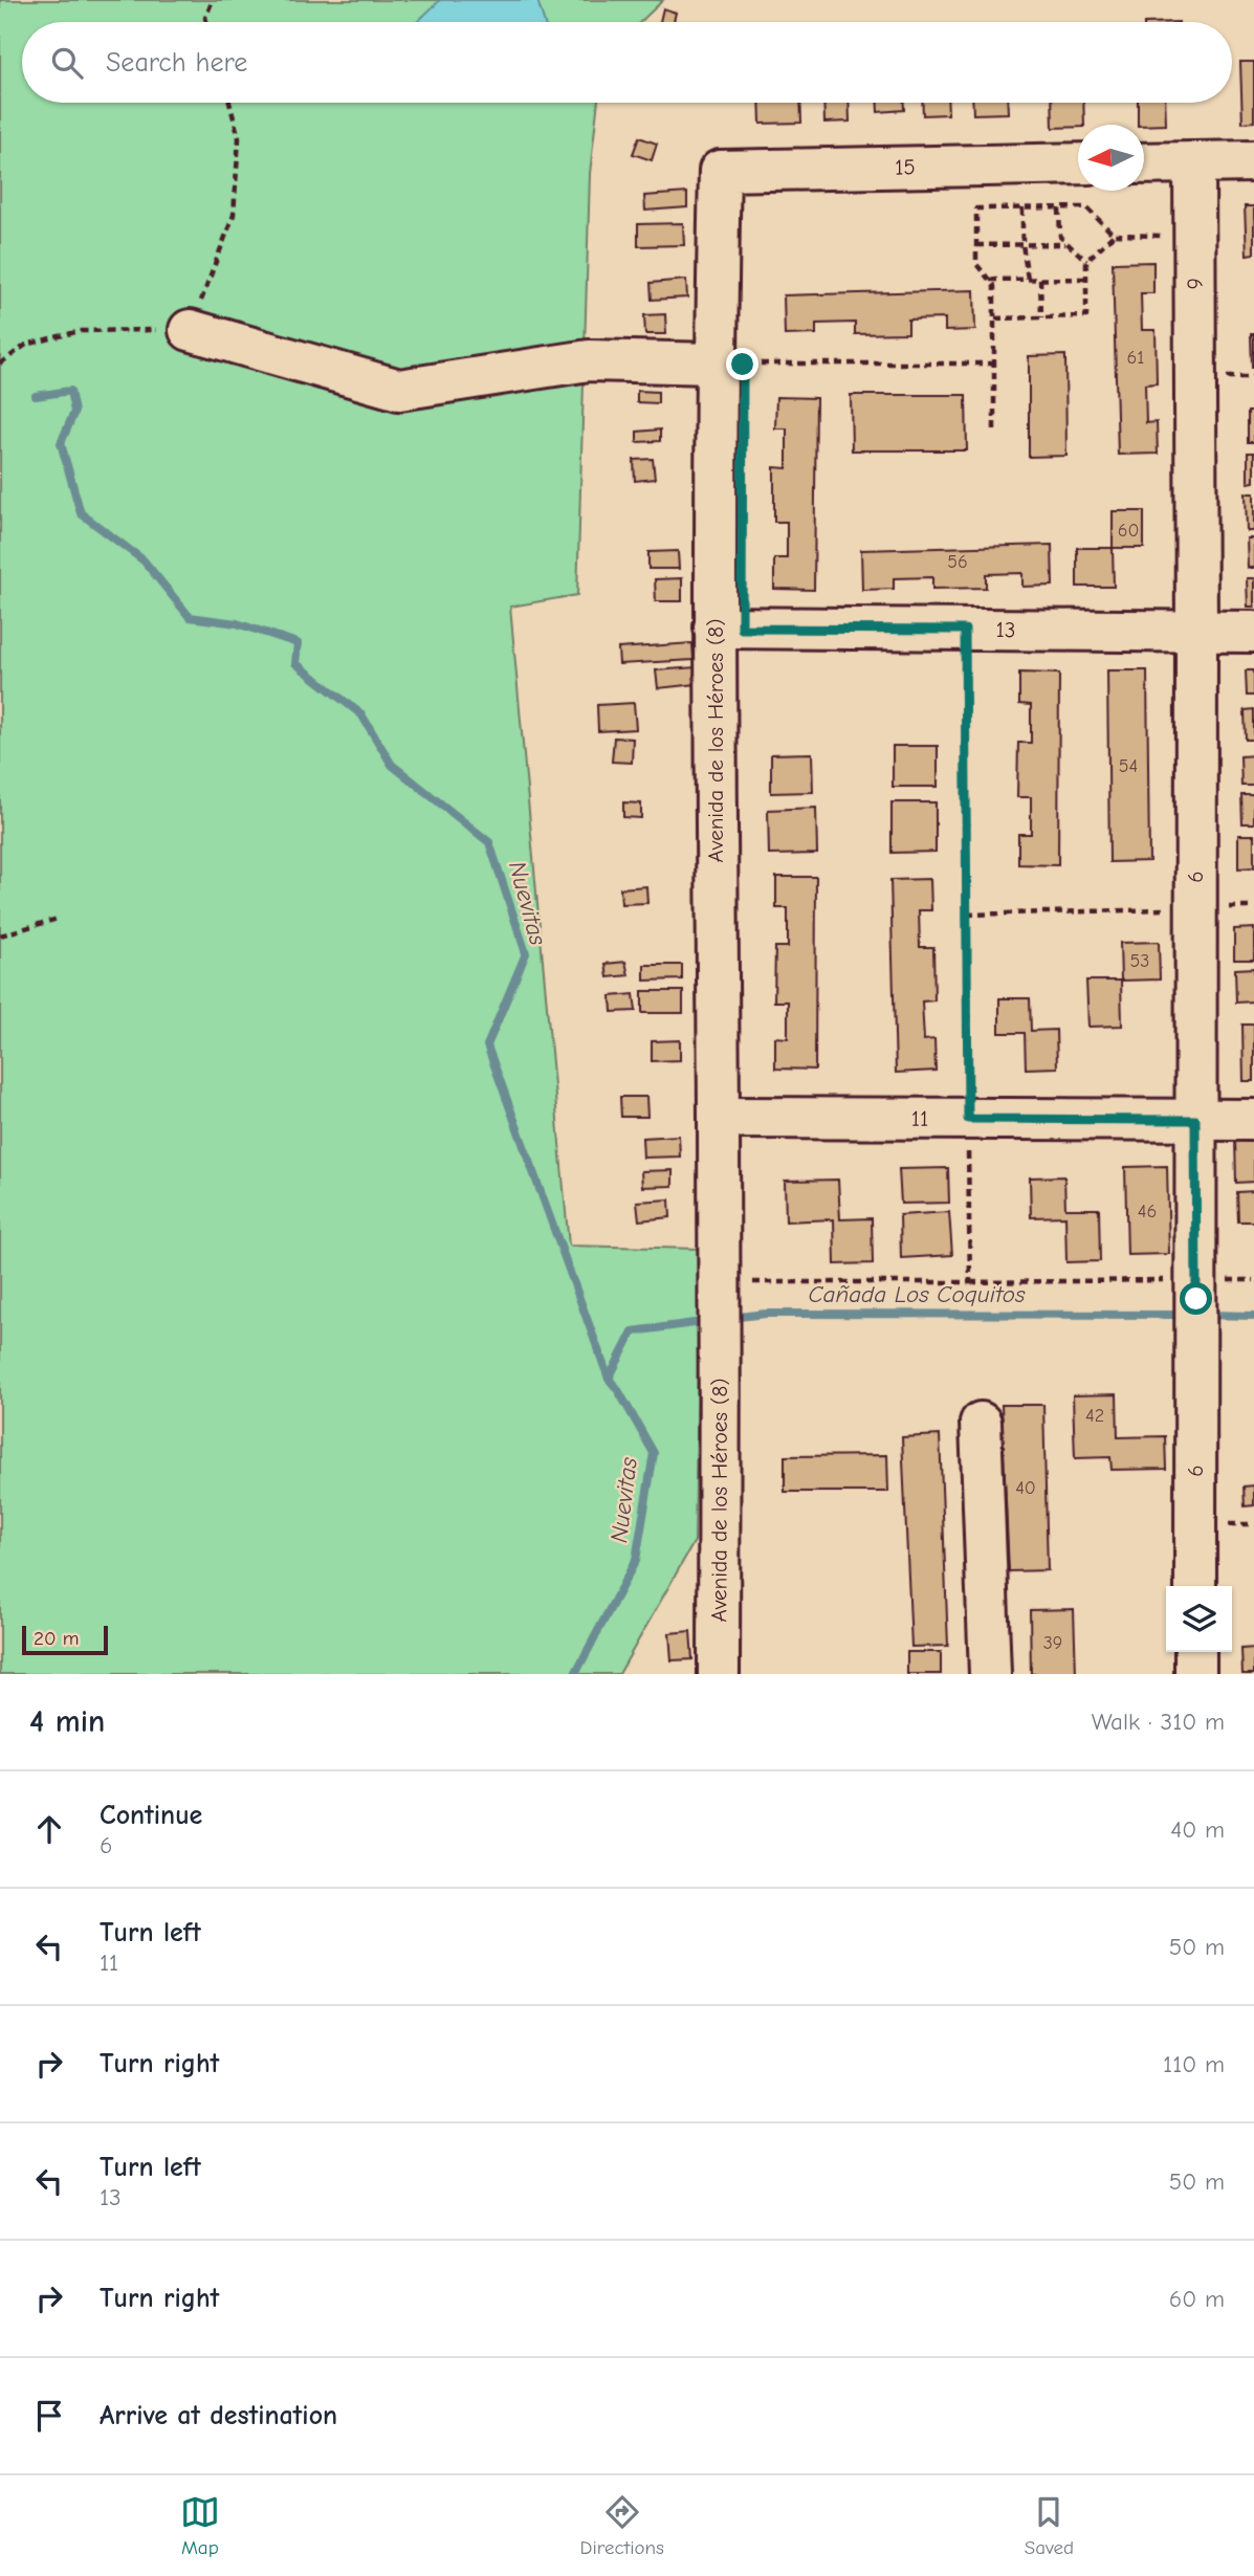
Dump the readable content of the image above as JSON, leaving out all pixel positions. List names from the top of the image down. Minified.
{"streets":{"street":["15","6","13","Avenida de los Héroes (8)","11"]},"crossings":[["15","Avenida de los Héroes (8)"],["6","13"],["6","11"],["13","Avenida de los Héroes (8)"],["Avenida de los Héroes (8)","11"]],"water":["Nuevitas","Cañada Los Coquitos"],"house_numbers":["61","60","56","54","53","46","42","40","39"],"scale_bar":"20 m","north":"left","page":{"search":"Search here","scale":"20 m","heading":["4 min","Walk · 310 m"],"list":[["Continue","6","40 m"],["Turn left","11","50 m"],["Turn right","110 m"],["Turn left","13","50 m"],["Turn right","60 m"],"Arrive at destination"],"nav":["Map","Directions","Saved"]}}
